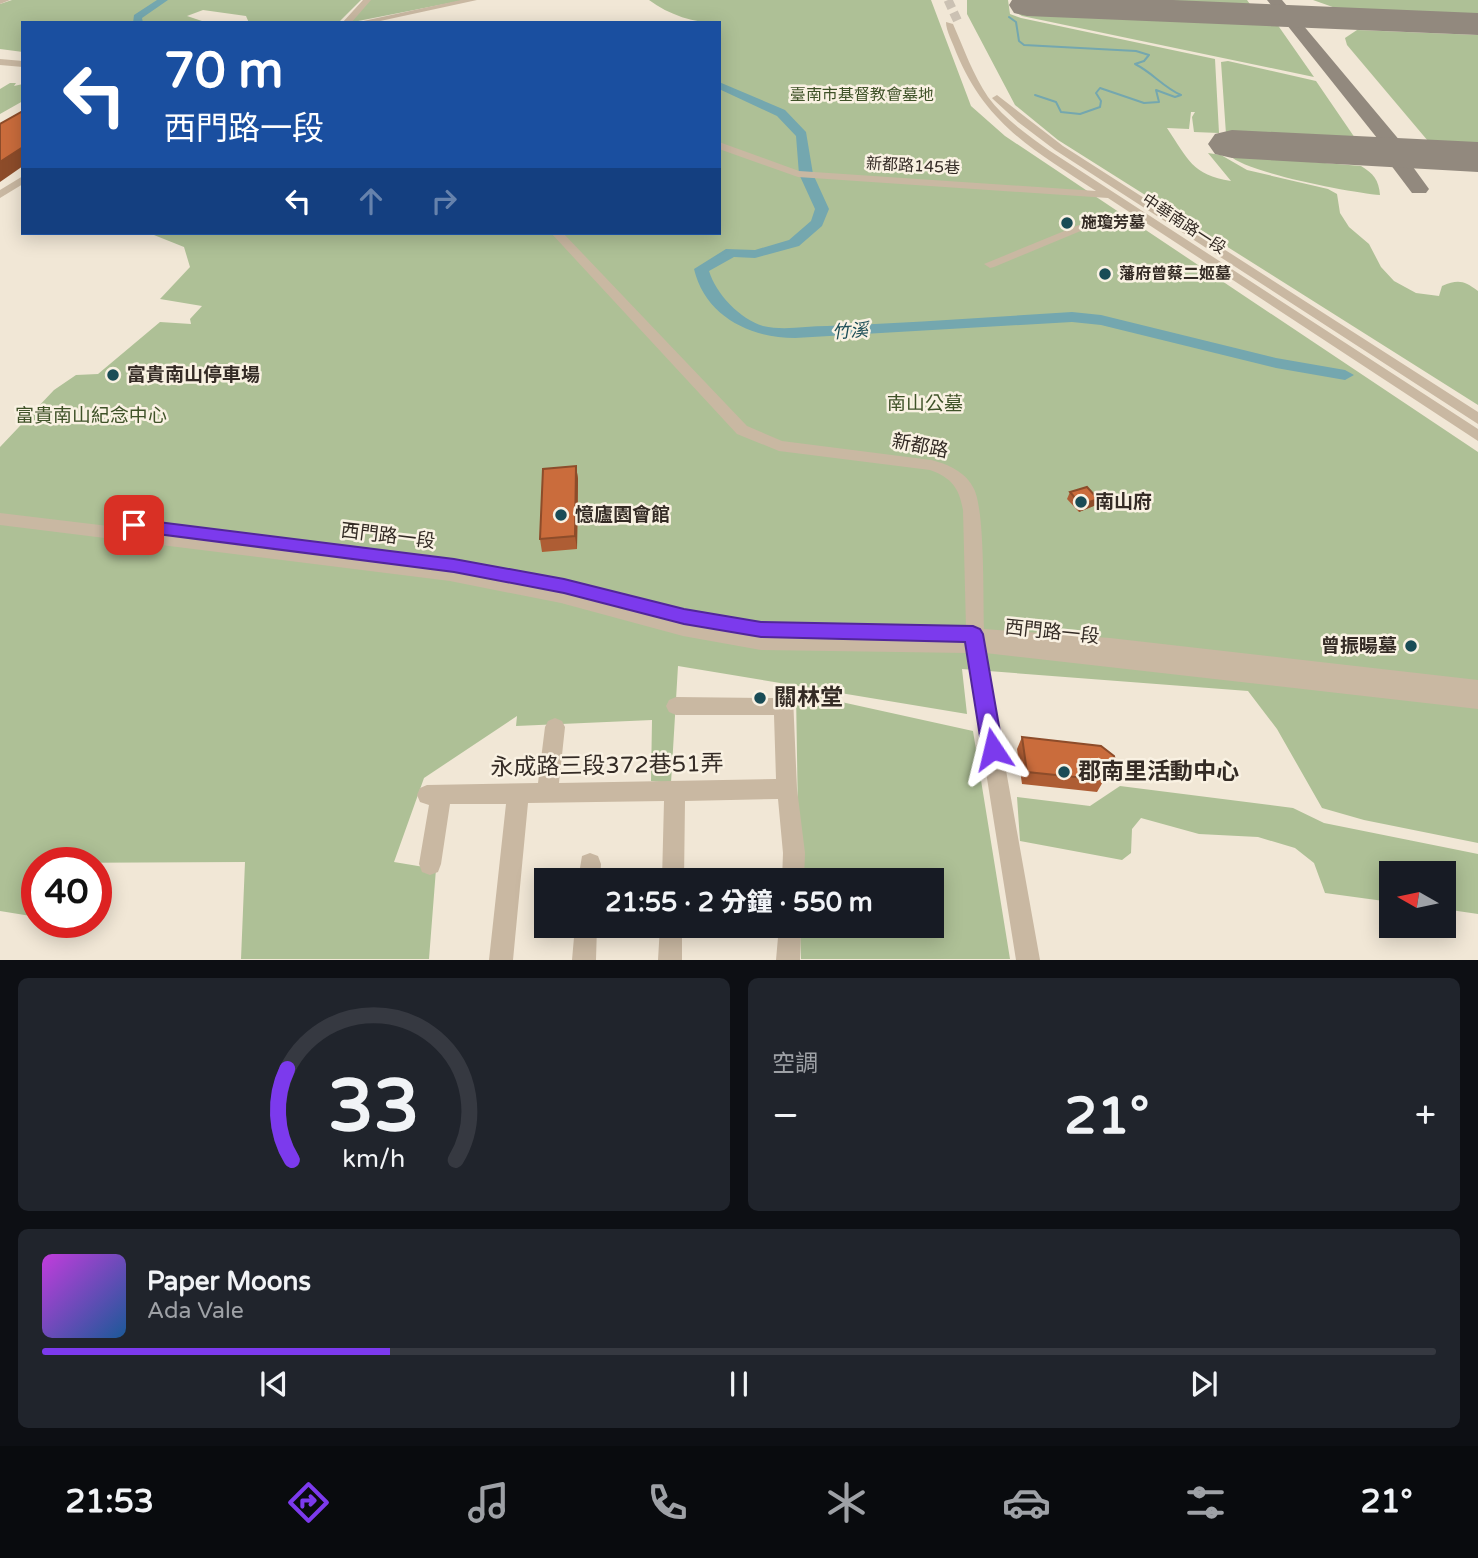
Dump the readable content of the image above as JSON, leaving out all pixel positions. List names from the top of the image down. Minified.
{"streets":{"street":["新都路145巷","中華南路一段","新都路","西門路一段","永成路三段372巷51弄"]},"crossings":[["新都路145巷","中華南路一段"],["新都路","西門路一段"]],"water":["竹溪"],"parks":["臺南市基督教會墓地","南山公墓","富貴南山紀念中心"],"places":["施瓊芳墓","藩府曾蔡二姬墓","富貴南山停車場","南山府","憶廬園會館","曾振暘墓","關林堂","郡南里活動中心"],"north":"left","page":{"turn":["70 m","西門路一段"],"limit":"40","trip":"21:55 · 2 分鐘 · 550 m","tile":"空調","heat":["−","21°","+"],"song":["Paper Moons","Ada Vale"],"tabs":["21:53","21°"],"gauge":["33","km/h"]}}
